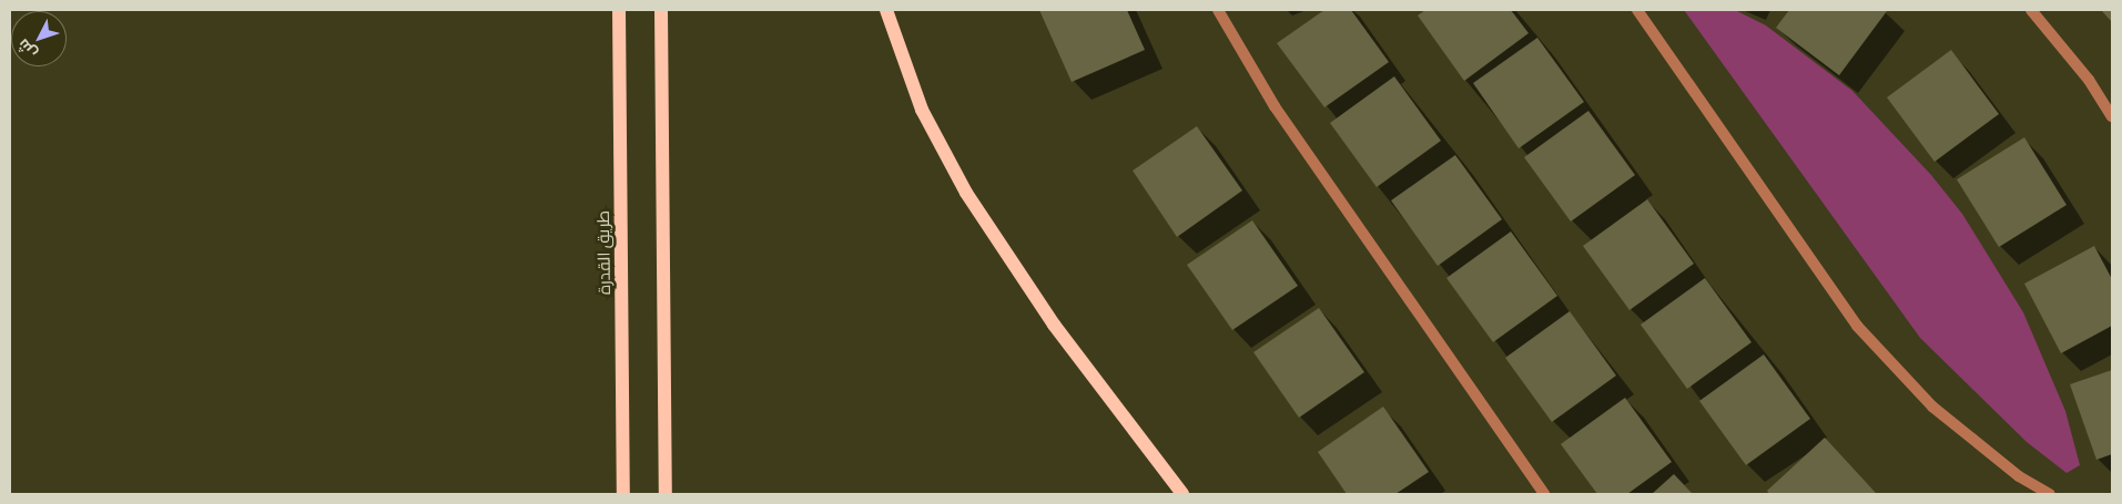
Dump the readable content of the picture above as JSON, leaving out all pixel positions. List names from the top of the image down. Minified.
{"streets":{"main road":["طريق القدرة"]},"north":"bottom left"}
